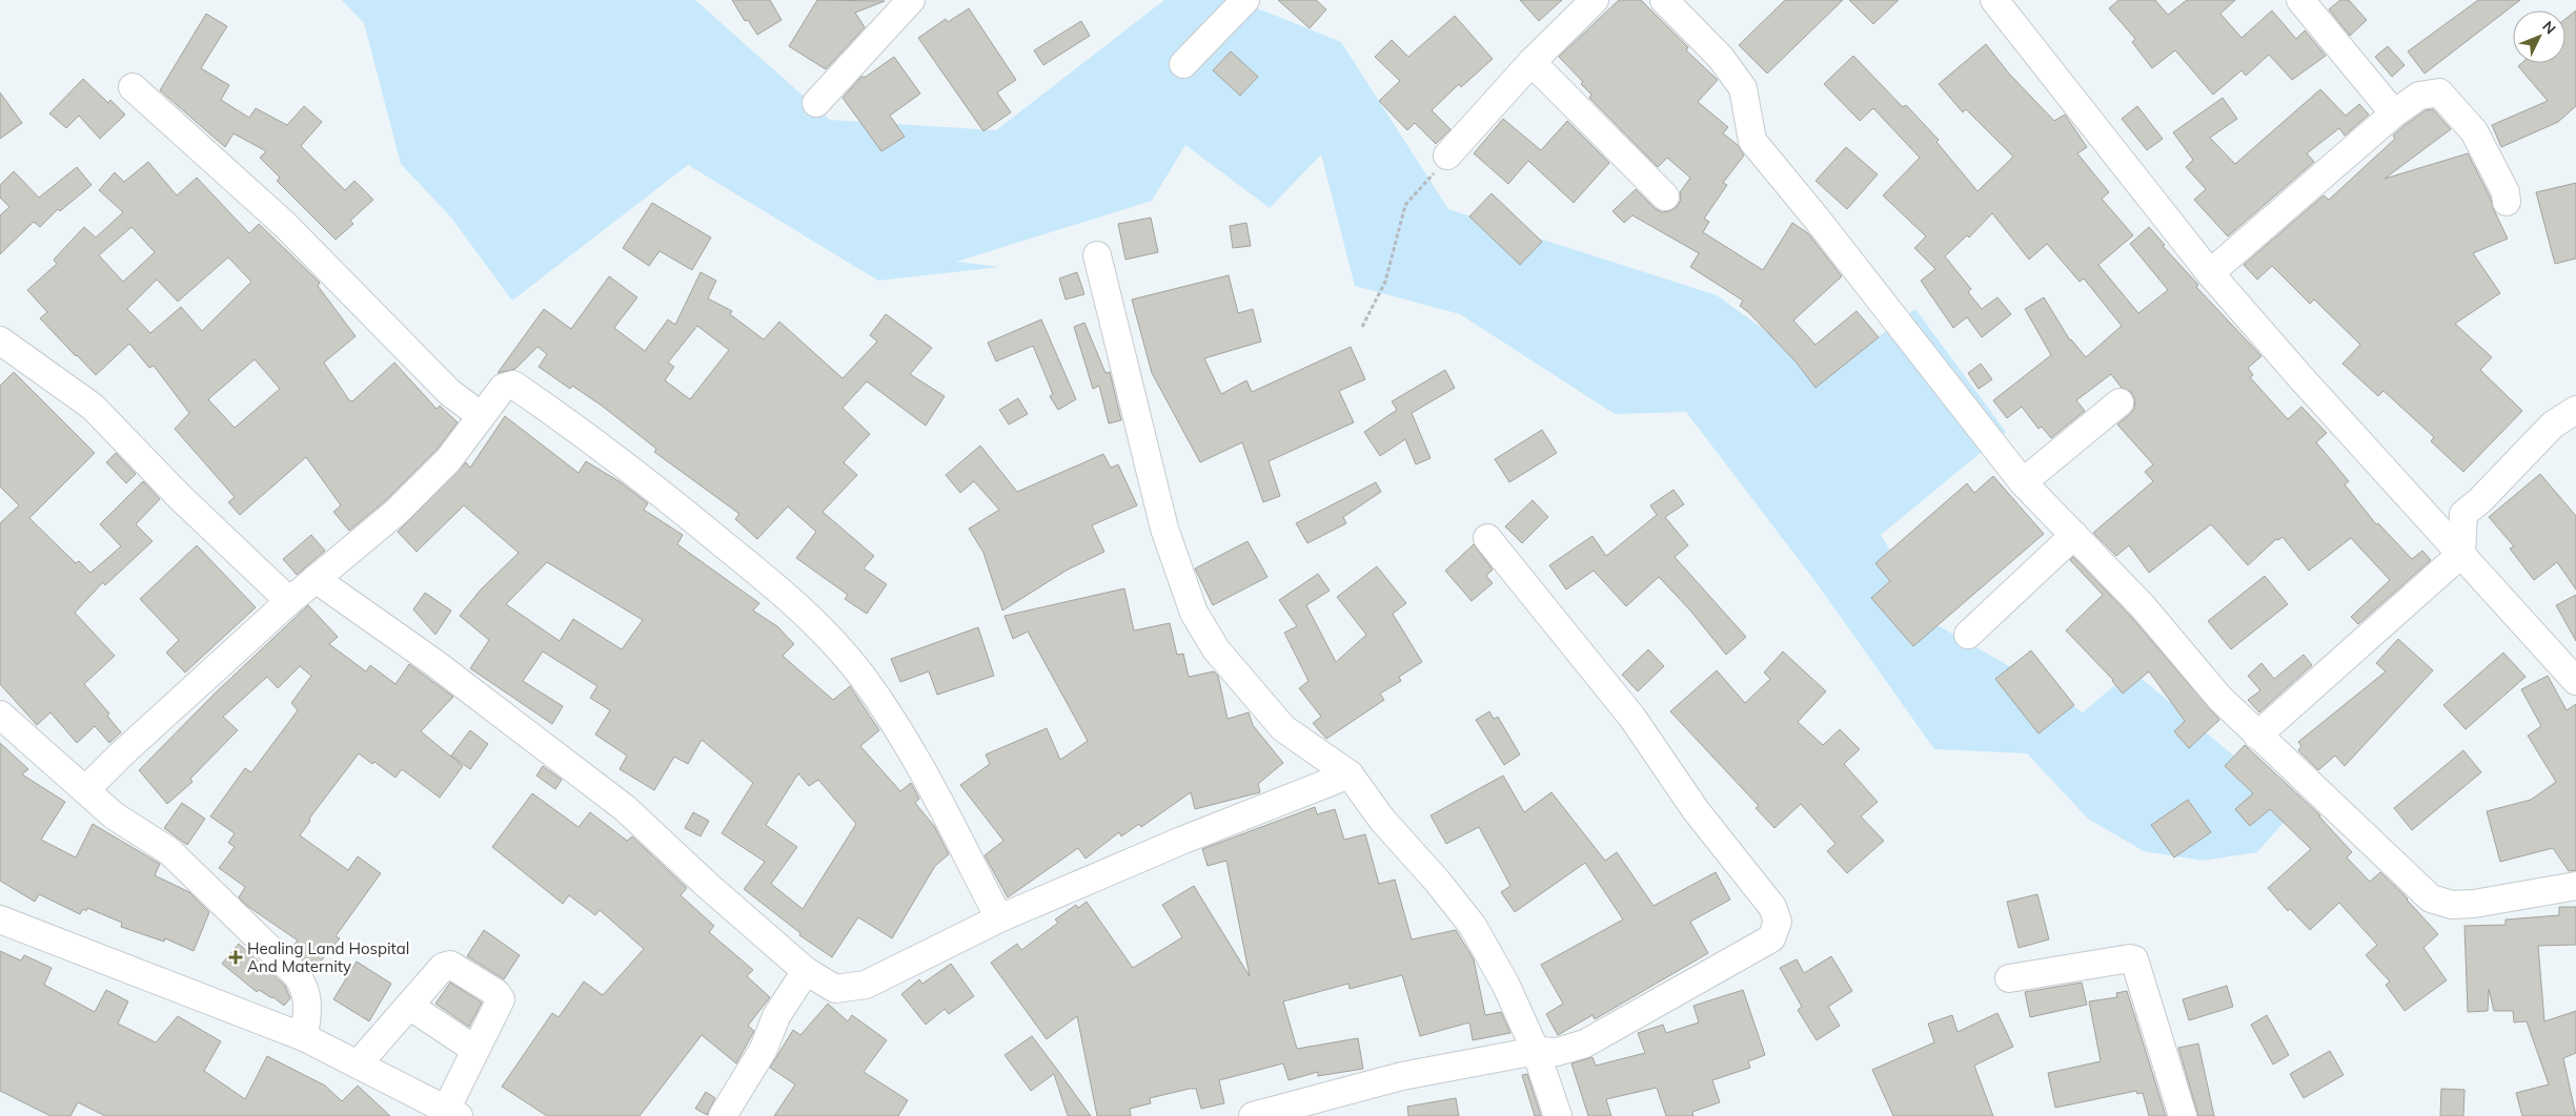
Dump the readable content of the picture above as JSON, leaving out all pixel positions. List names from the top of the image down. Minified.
{"places":{"health":["Healing Land Hospital And Maternity"]},"north":"top right"}
